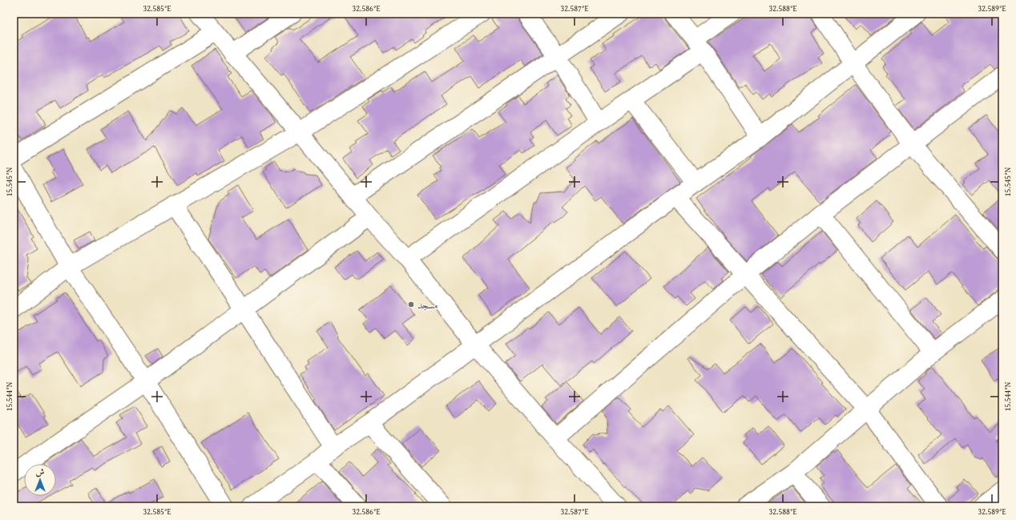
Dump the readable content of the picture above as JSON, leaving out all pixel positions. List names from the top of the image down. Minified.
{"places":["مسجد"],"north":"top","coordinates":["32.585°E","32.586°E","32.587°E","32.588°E","32.589°E","15.545°N","15.544°N"]}
